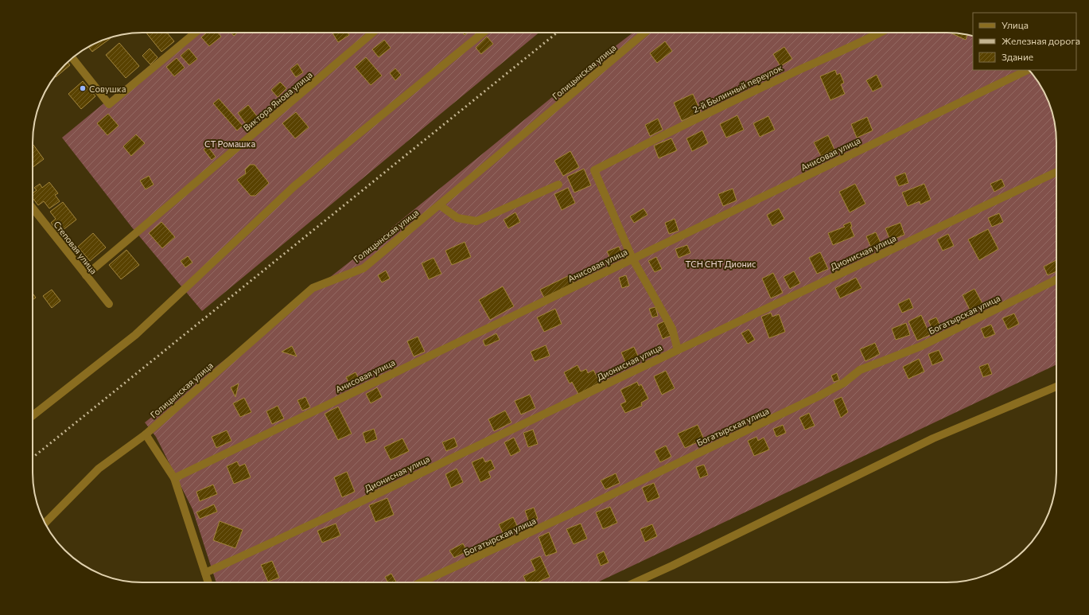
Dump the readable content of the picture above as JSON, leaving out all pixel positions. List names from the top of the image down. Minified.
{"streets":{"street":["Голицынская улица","2-й Былинный переулок","Виктора Янова улица","Анисовая улица","Степовая улица","Дионисная улица","Богатырская улица"]},"crossings":[["2-й Былинный переулок","Анисовая улица"],["Виктора Янова улица","Степовая улица"]],"parks":["СТ Ромашка","ТСН СНТ Дионис"],"places":["Совушка"],"legend":["Улица","Железная дорога","Здание"]}
